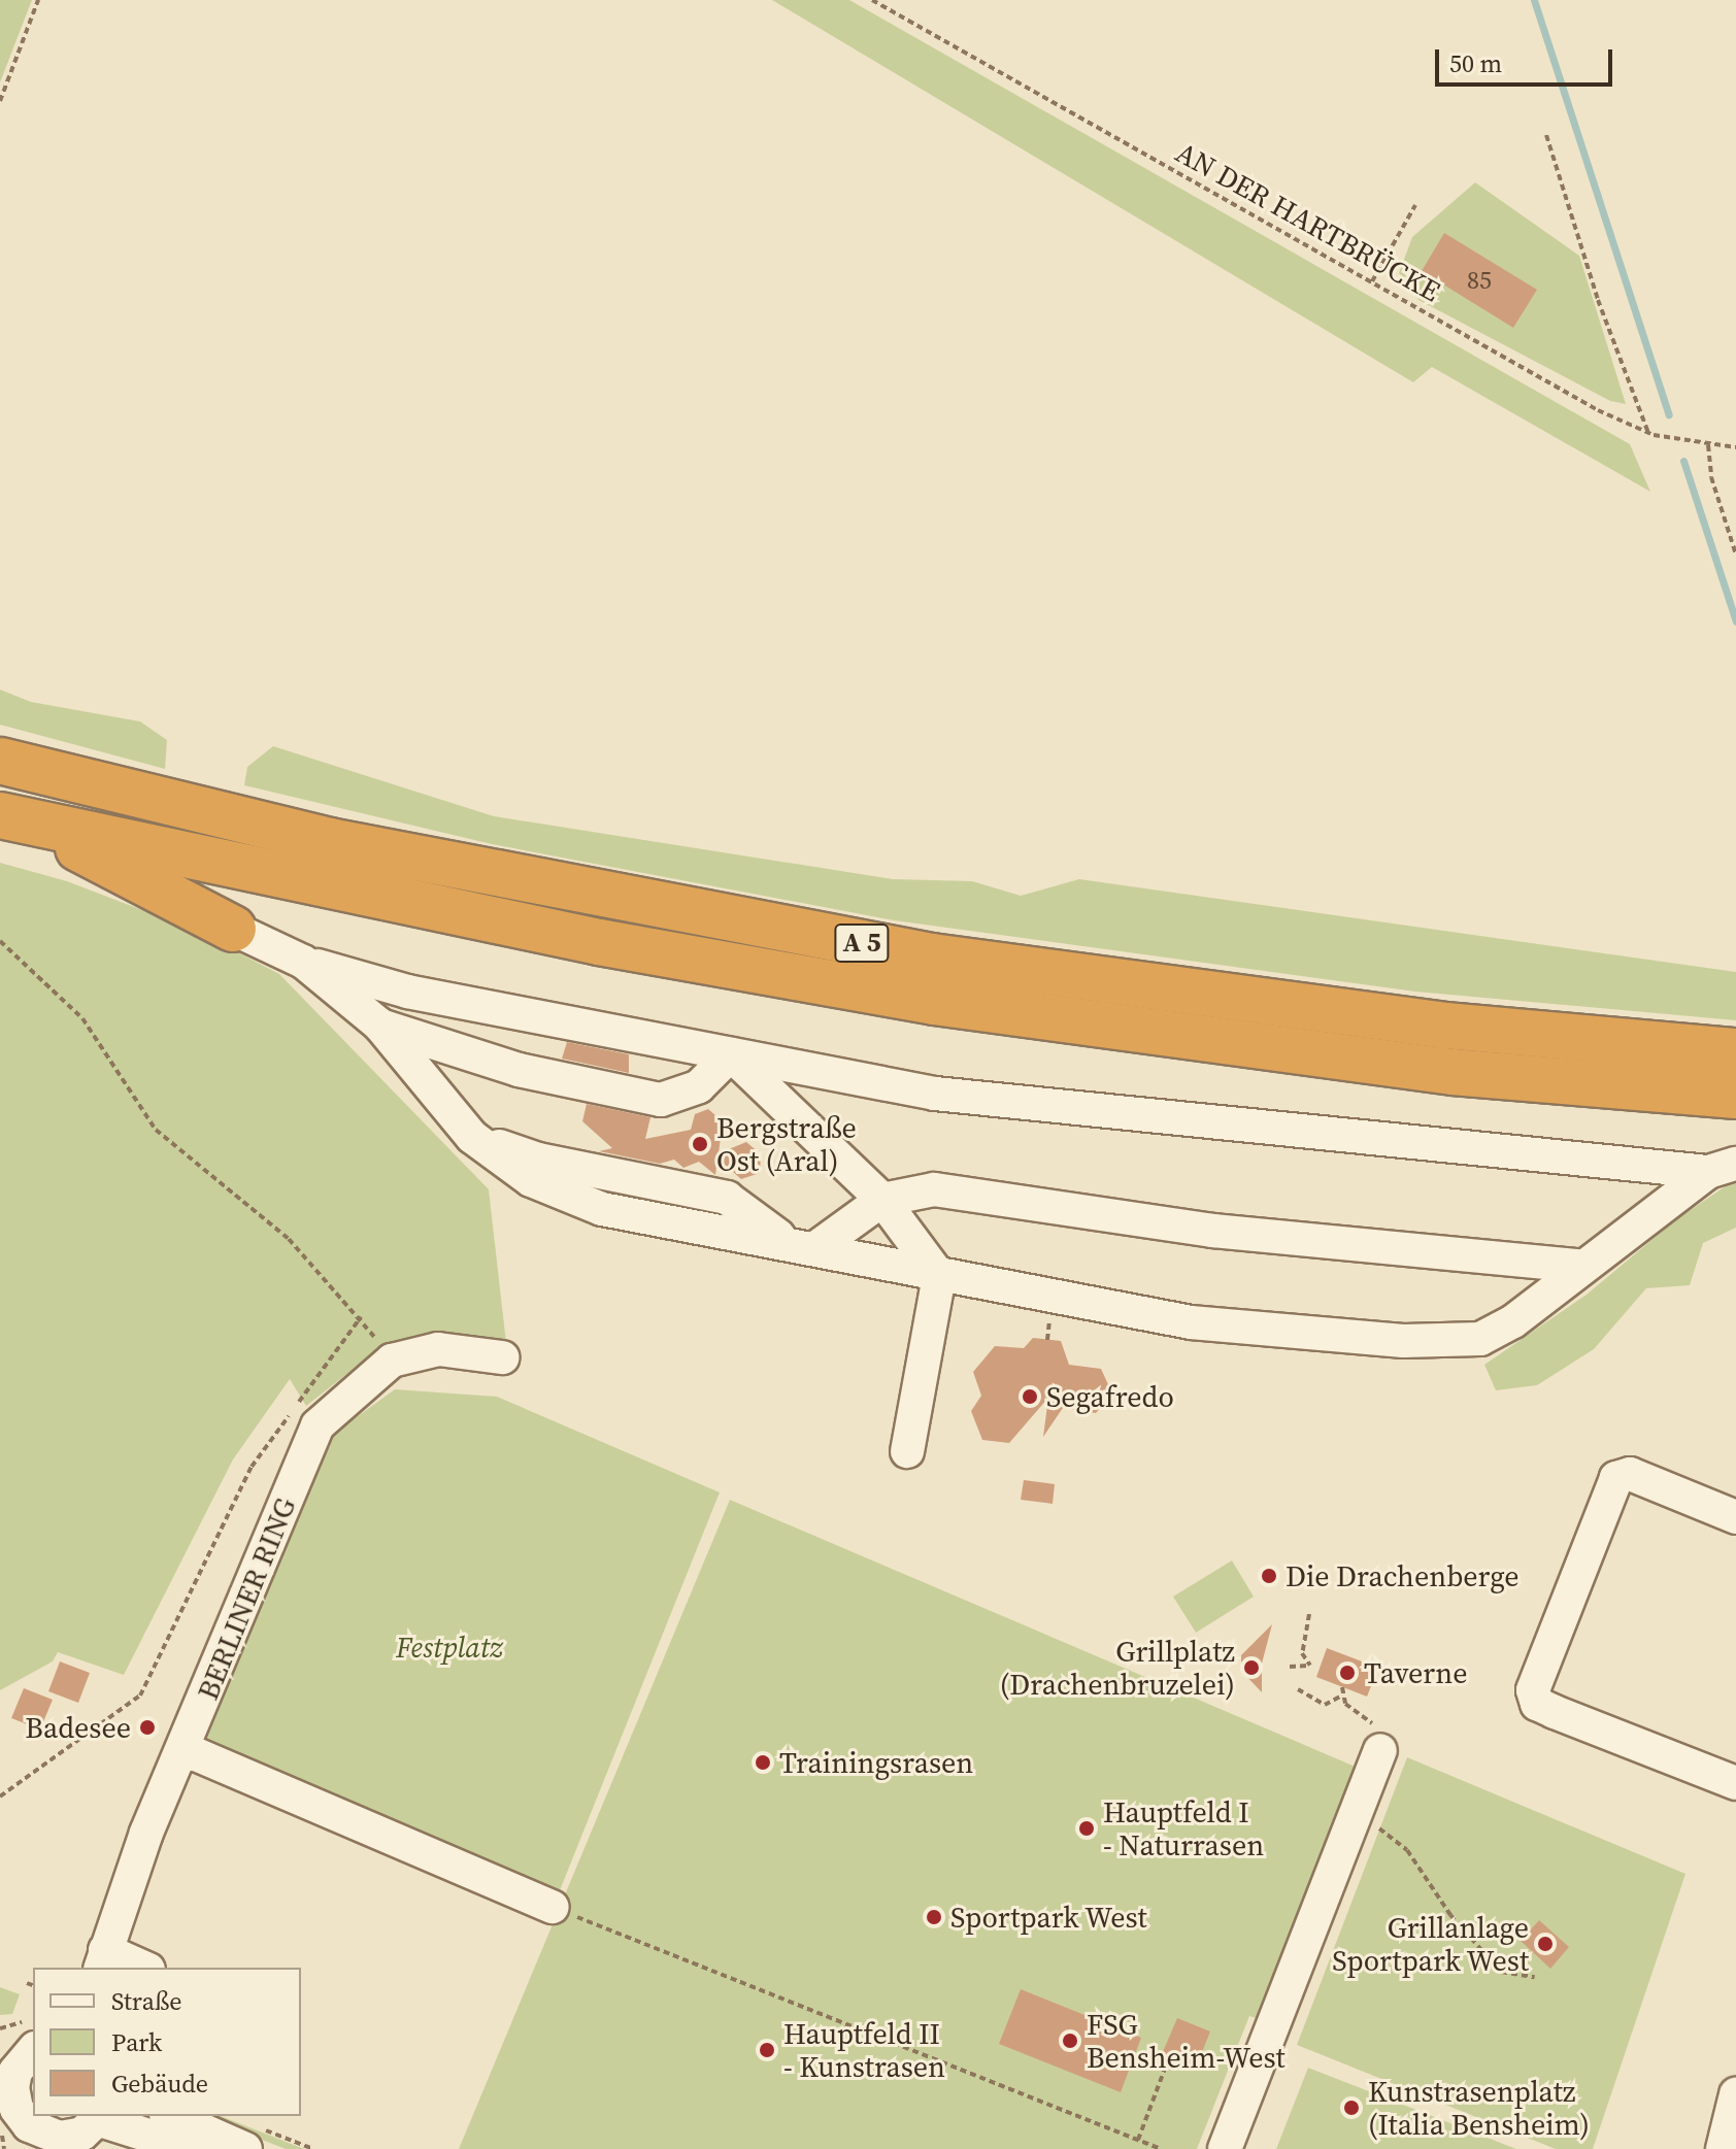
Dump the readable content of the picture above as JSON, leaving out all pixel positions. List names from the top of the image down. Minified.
{"streets":{"highway":["A 5"],"street":["BERLINER RING"],"path":["AN DER HARTBRÜCKE"]},"parks":["Festplatz"],"places":["Bergstraße Ost (Aral)","Segafredo","Die Drachenberge","Grillplatz (Drachenbruzelei)","Taverne","Badesee","Trainingsrasen","Hauptfeld I - Naturrasen","Sportpark West","Grillanlage Sportpark West","FSG Bensheim-West","Hauptfeld II - Kunstrasen","Kunstrasenplatz (Italia Bensheim)"],"house_numbers":["85"],"legend":["Straße","Park","Gebäude"],"scale_bar":"50 m"}
